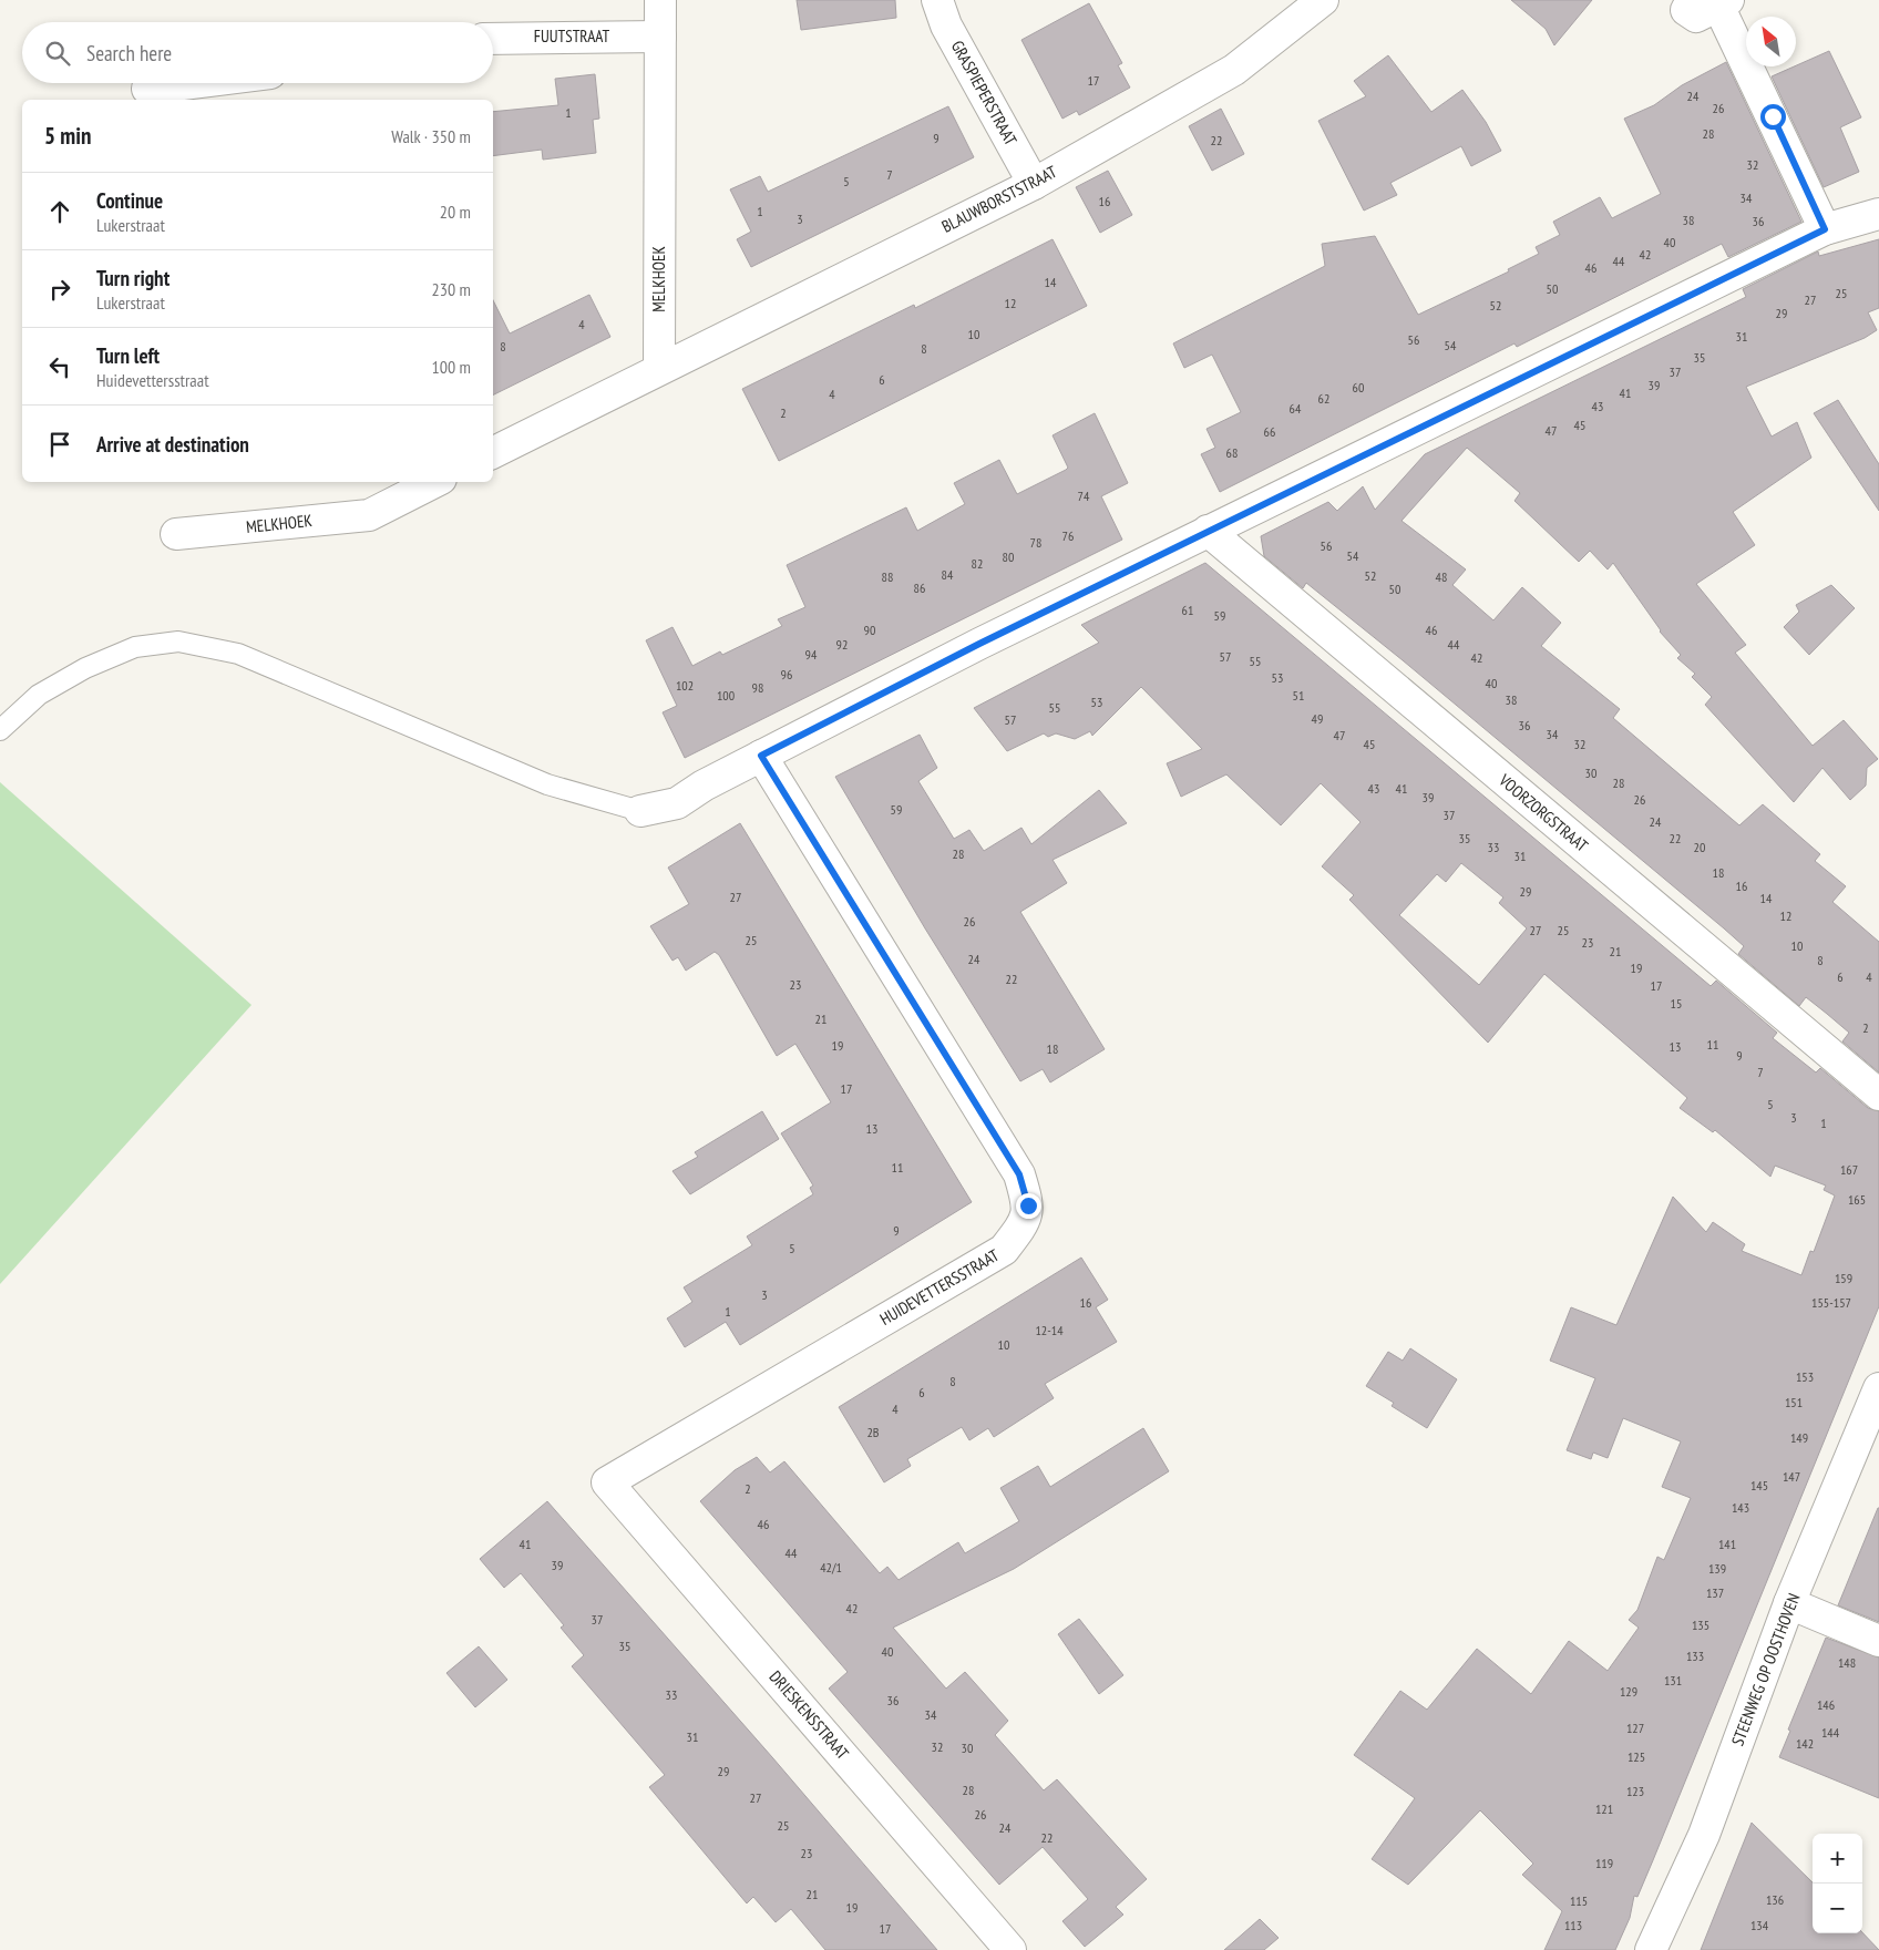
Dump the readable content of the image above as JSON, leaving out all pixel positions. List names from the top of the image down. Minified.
{"streets":{"street":["FUUTSTRAAT","GRASPIEPERSTRAAT","BLAUWBORSTSTRAAT","MELKHOEK","VOORZORGSTRAAT","HUIDEVETTERSSTRAAT","STEENWEG OP OOSTHOVEN","DRIESKENSSTRAAT"]},"crossings":[["FUUTSTRAAT","MELKHOEK"],["GRASPIEPERSTRAAT","BLAUWBORSTSTRAAT"],["BLAUWBORSTSTRAAT","MELKHOEK"],["HUIDEVETTERSSTRAAT","DRIESKENSSTRAAT"]],"house_numbers":["17","24","26","1","28","9","22","32","7","5","34","16","1","3","38","36","40","42","44","46","14","50","25","27","12","52","29","4","10","31","56","54","8","8","35","37","6","39","60","41","4","62","43","64","2","45","47","66","68","74","76","78","56","54","80","82","84","52","88","48","86","50","61","59","90","46","92","44","94","57","42","55","96","53","40","102","98","100","51","38","53","55","49","57","36","34","47","45","32","30","28","43","41","39","26","59","37","24","35","22","33","20","28","31","18","16","29","27","14","12","26","27","25","25","23","10","21","24","8","19","6","4","22","23","17","15","21","2","11","19","13","18","9","7","17","5","3","1","13","11","167","165","9","5","159","3","16","155-157","1","12-14","10","153","8","6","151","4","2B","149","147","145","2","143","46","41","141","44","39","42/1","139","137","42","37","135","35","40","133","148","131","129","33","36","146","34","127","144","31","142","32","30","125","29","28","123","27","121","26","25","24","22","23","119","21","136","115","19","113","134","17"],"north":"top left","page":{"search":"Search here","heading":["5 min","Walk · 350 m"],"list":[["Continue","Lukerstraat","20 m"],["Turn right","Lukerstraat","230 m"],["Turn left","Huidevettersstraat","100 m"],"Arrive at destination"],"map_buttons":["+","−"]}}
